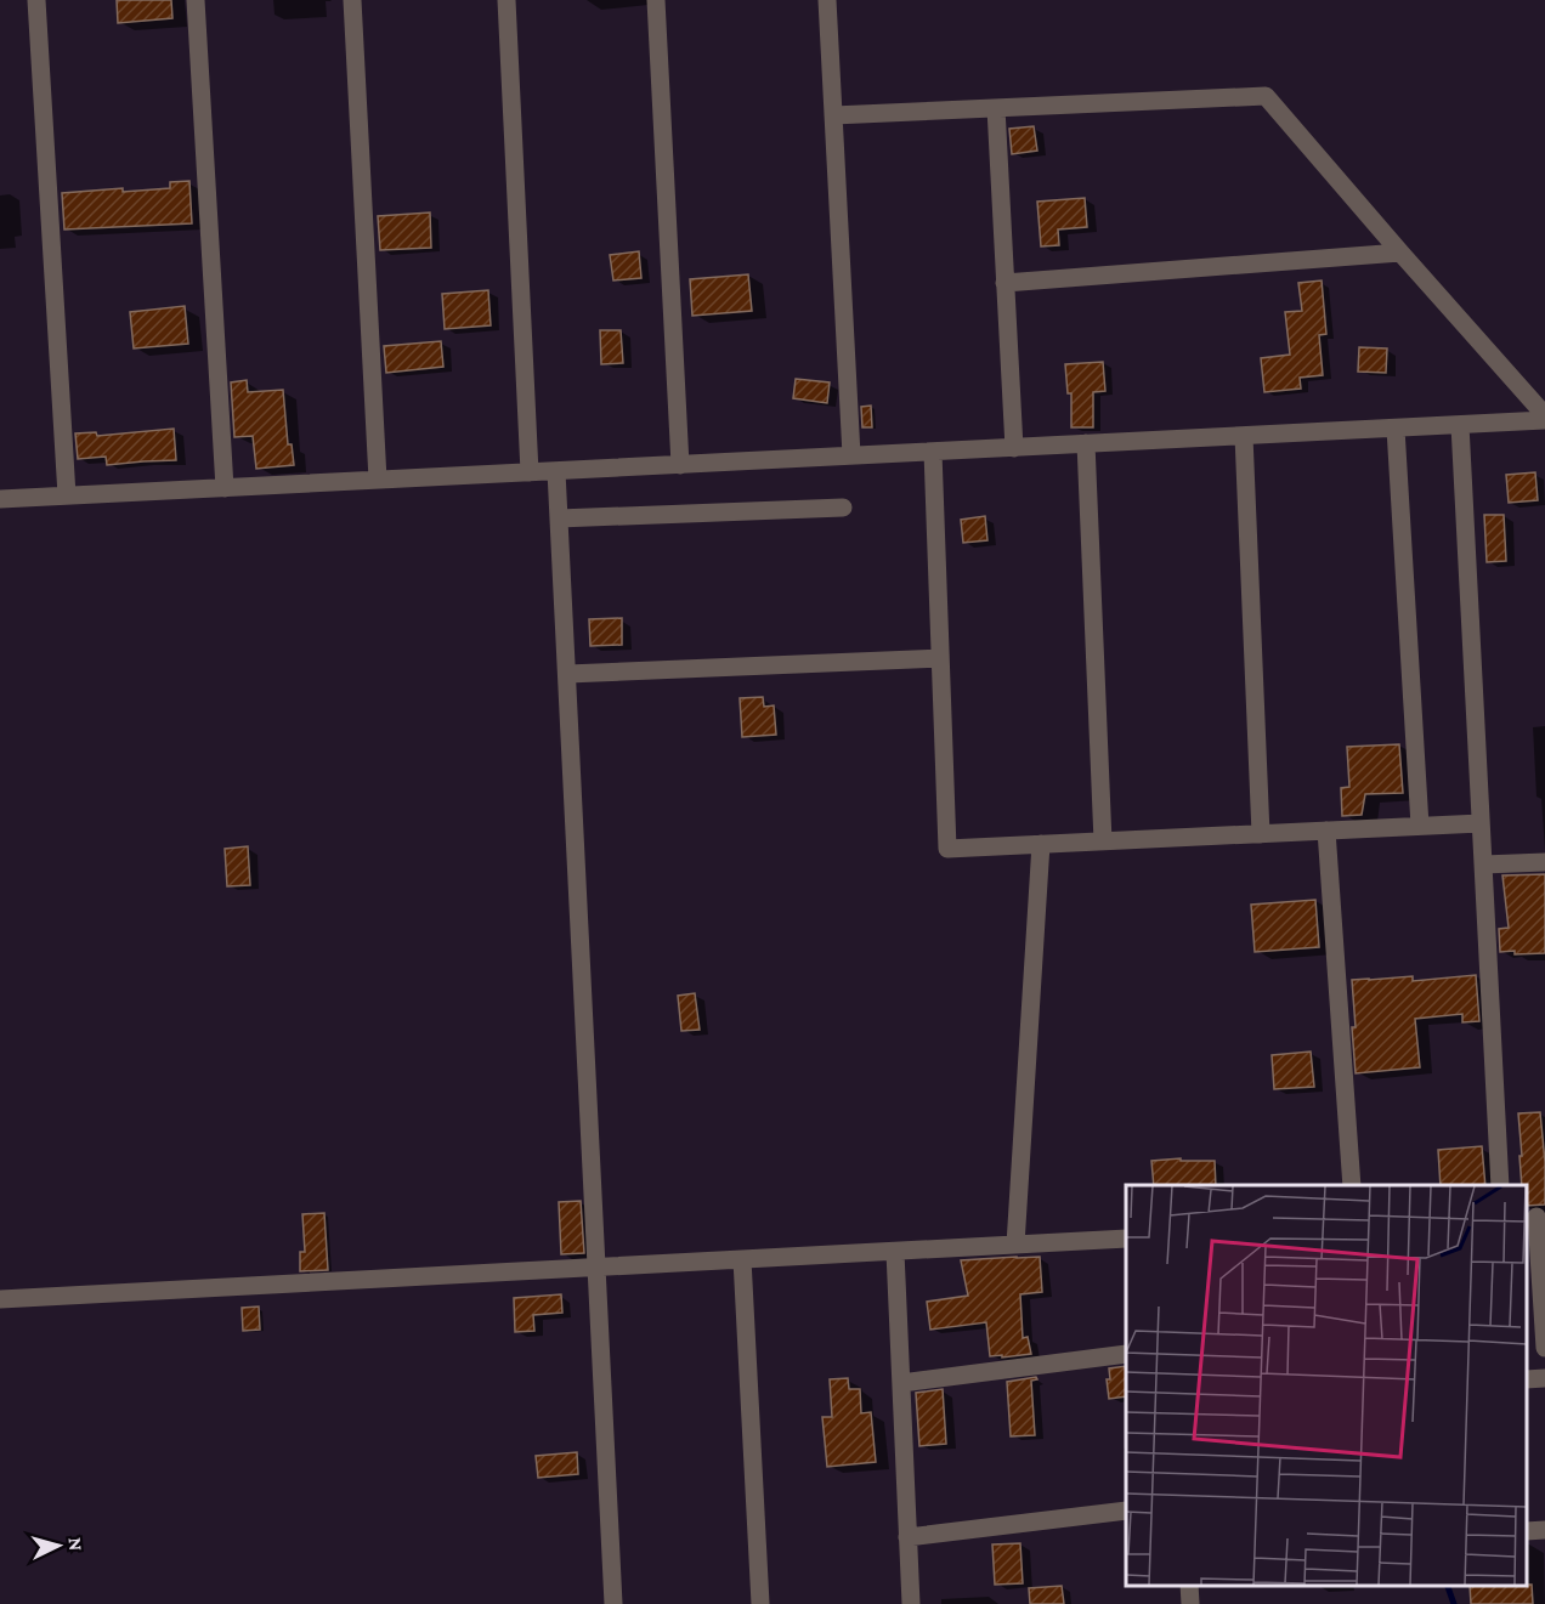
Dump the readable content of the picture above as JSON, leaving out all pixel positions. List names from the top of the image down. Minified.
{"north":"right"}
